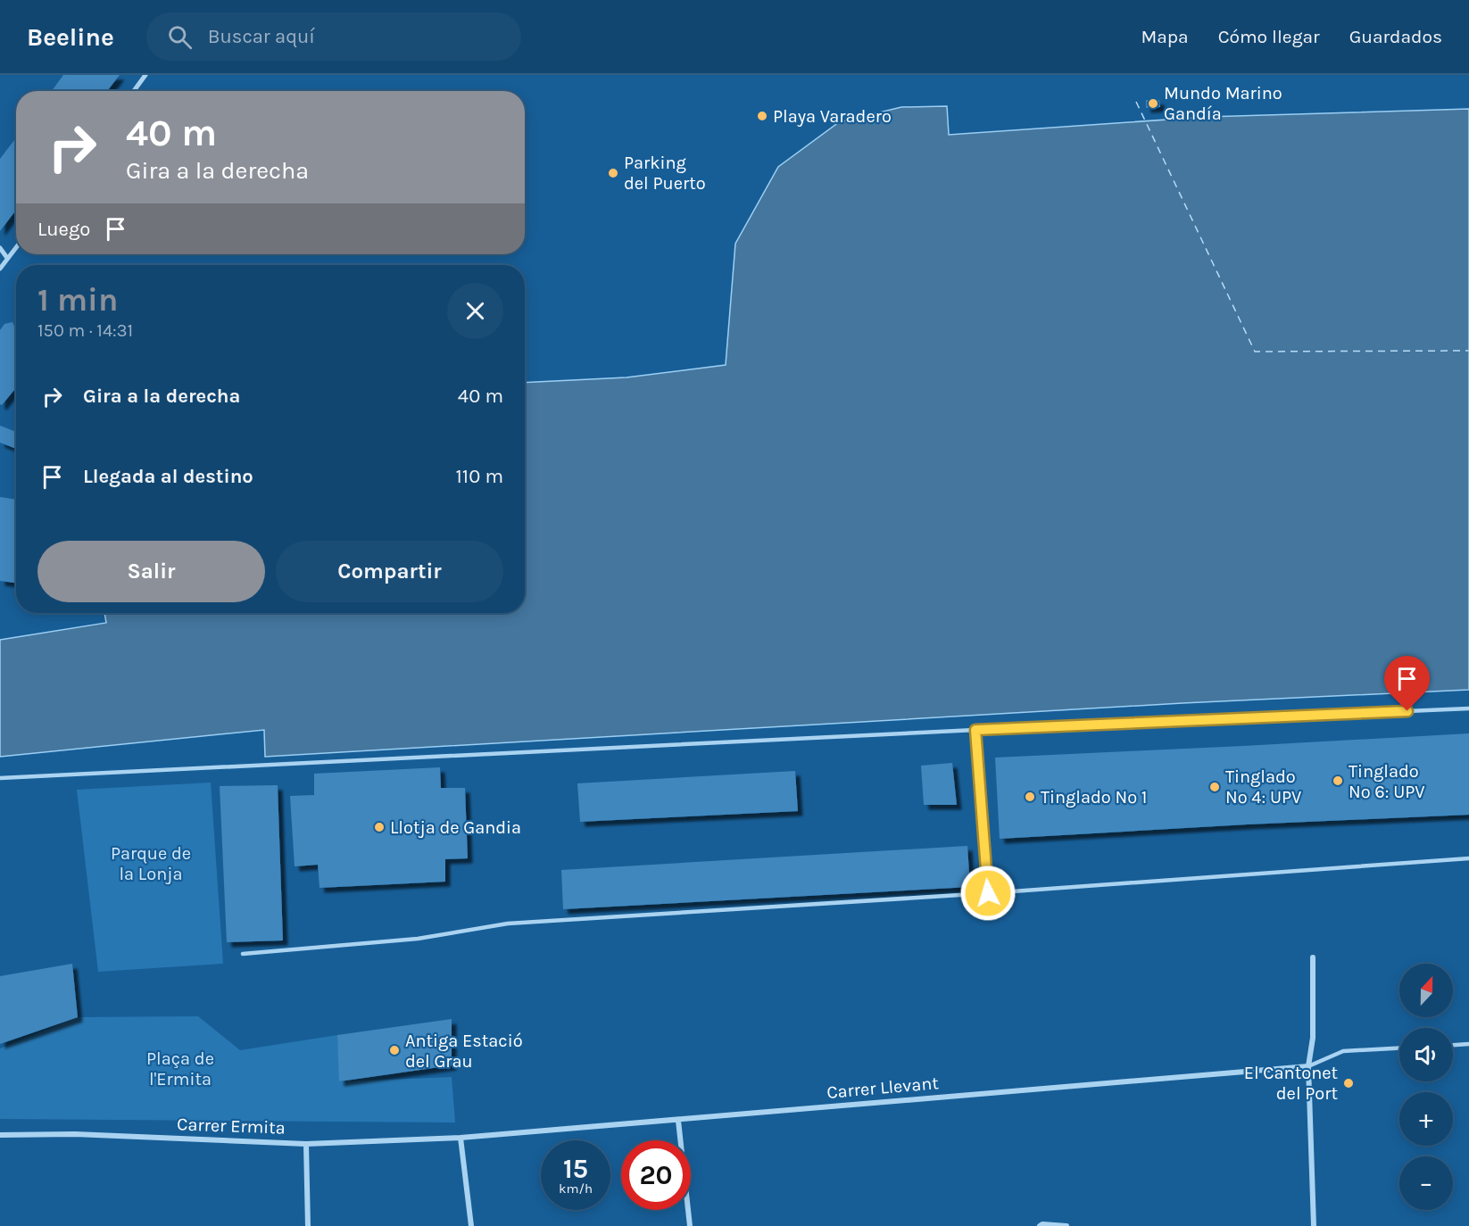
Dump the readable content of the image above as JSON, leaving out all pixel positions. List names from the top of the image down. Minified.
{"streets":{"street":["Carrer Llevant","Carrer Ermita"]},"crossings":[["Carrer Llevant","Carrer Ermita"]],"parks":["Parque de la Lonja","Plaça de l'Ermita"],"places":["Mundo Marino Gandía","Playa Varadero","Parking del Puerto","Tinglado Nº 6: UPV","Tinglado Nº 4: UPV","Tinglado Nº 1","Llotja de Gandia","Antiga Estació del Grau","El Cantonet del Port"],"north":"top","page":{"header":"Beeline","search":"Buscar aquí","nav":["Mapa","Cómo llegar","Guardados"],"turn":["40 m","Gira a la derecha"],"then":"Luego","heading":["1 min","150 m · 14:31"],"list":[{"name":"Gira a la derecha","value":"40 m"},{"name":"Llegada al destino","value":"110 m"}],"buttons":["Salir","Compartir"],"map_buttons":["+","−"],"speed":"15 km/h","limit":"20"}}
